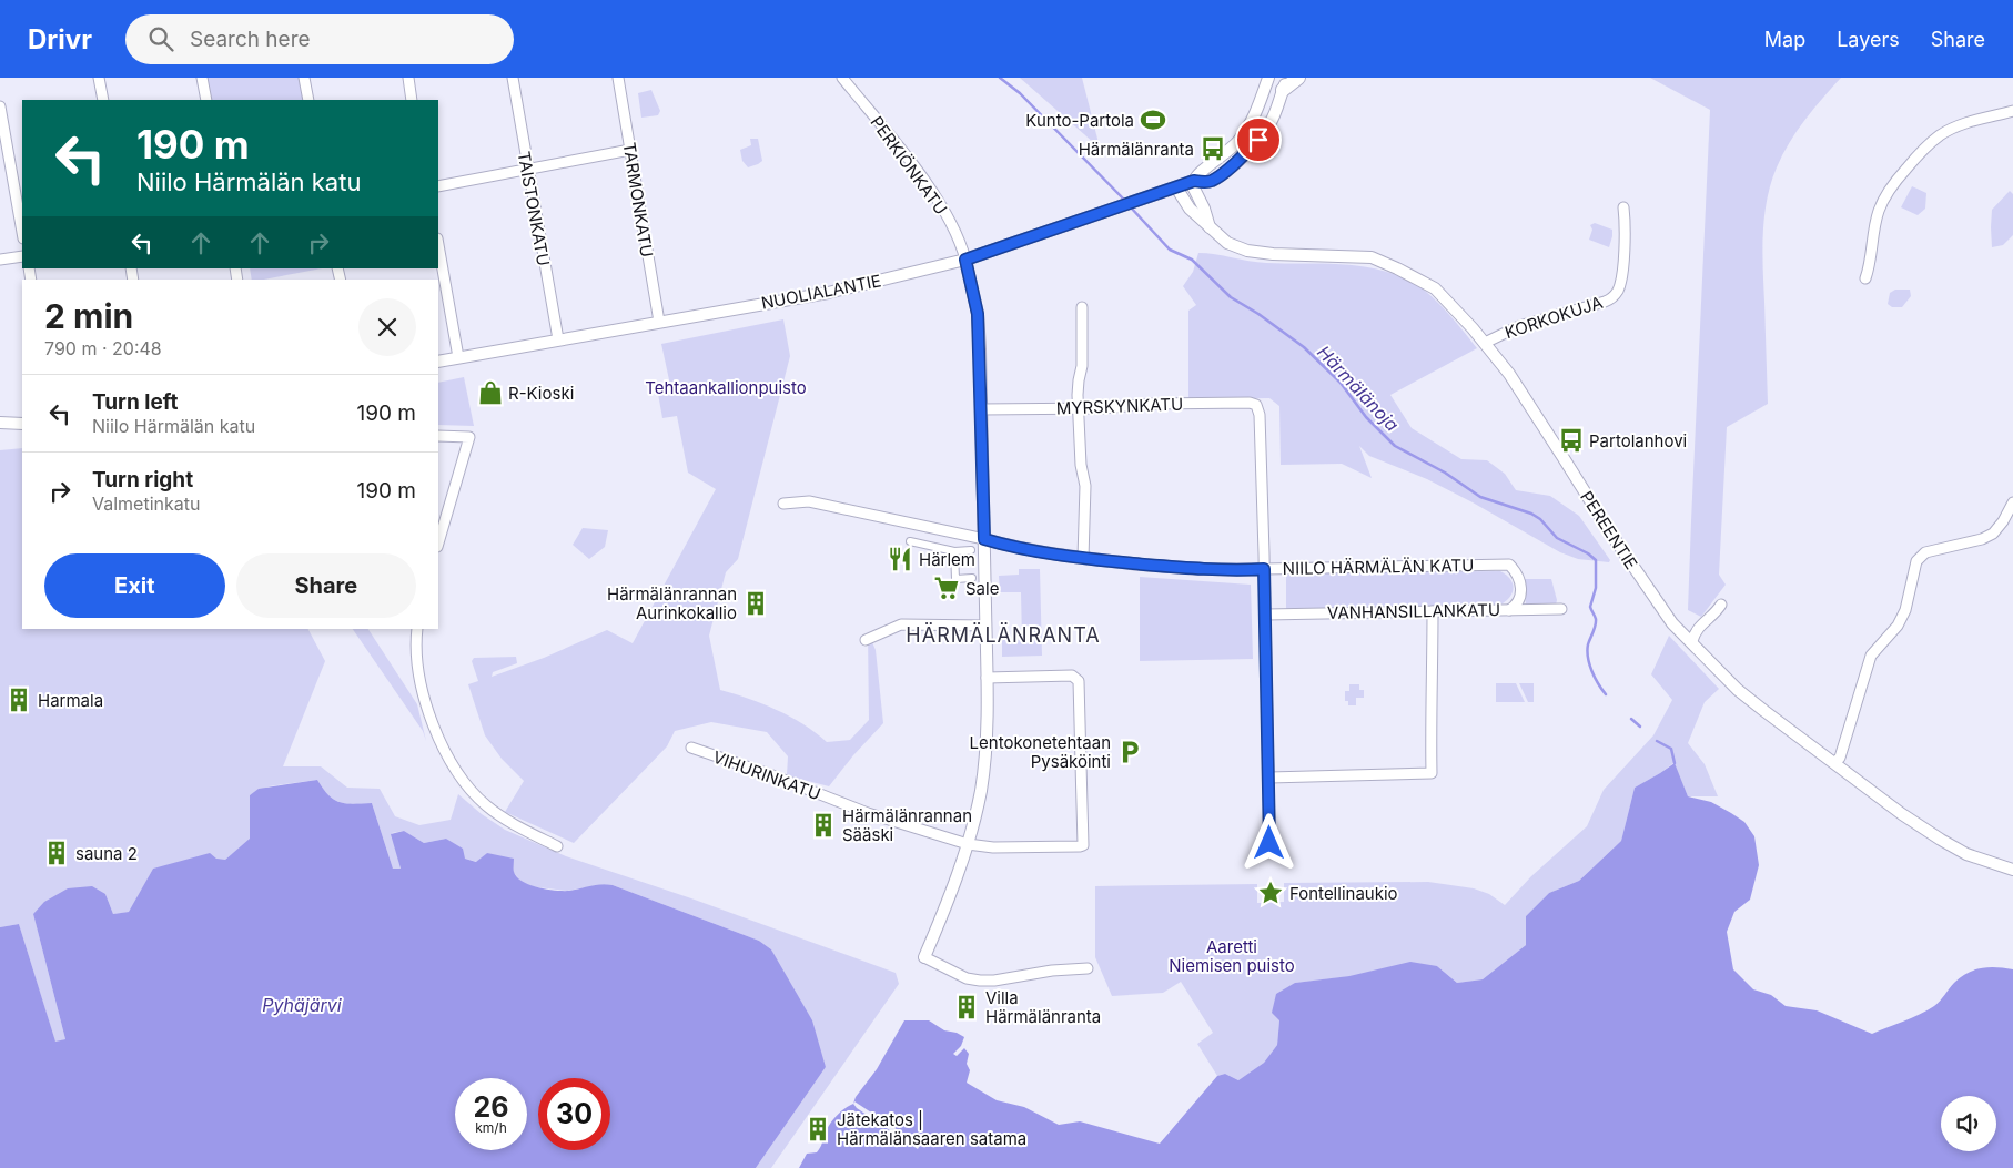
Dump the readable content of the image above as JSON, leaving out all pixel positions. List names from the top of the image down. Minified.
{"streets":{"street":["PERKIÖNKATU","TARMONKATU","TAISTONKATU","NUOLIALANTIE","KORKOKUJA","MYRSKYNKATU","PEREENTIE","NIILO HÄRMÄLÄN KATU","VANHANSILLANKATU","VIHURINKATU"]},"crossings":[["PERKIÖNKATU","NUOLIALANTIE"],["TARMONKATU","NUOLIALANTIE"],["TAISTONKATU","NUOLIALANTIE"],["NUOLIALANTIE","PEREENTIE"],["KORKOKUJA","PEREENTIE"],["MYRSKYNKATU","NIILO HÄRMÄLÄN KATU"],["NIILO HÄRMÄLÄN KATU","VANHANSILLANKATU"]],"districts":["HÄRMÄLÄNRANTA"],"water":["Härmälänoja","Pyhäjärvi"],"parks":["Tehtaankallionpuisto","Aaretti Niemisen puisto"],"places":{"sports":["Kunto-Partola"],"bus stop":["Härmälänranta","Partolanhovi"],"shop":["R-Kioski"],"restaurant":["Härlem"],"supermarket":["Sale"],"building":["Härmälänrannan Aurinkokallio","Harmala","Härmälänrannan Sääski","sauna 2","Villa Härmälänranta","Jätekatos | Härmälänsaaren satama"],"parking":["Lentokonetehtaan Pysäköinti"],"place":["Fontellinaukio"]},"page":{"header":"Drivr","search":"Search here","nav":["Map","Layers","Share"],"turn":["190 m","Niilo Härmälän katu"],"heading":["2 min","790 m · 20:48"],"list":[{"name":"Turn left","note":"Niilo Härmälän katu","value":"190 m"},{"name":"Turn right","note":"Valmetinkatu","value":"190 m"}],"buttons":["Exit","Share"],"speed":"26 km/h","limit":"30"}}
